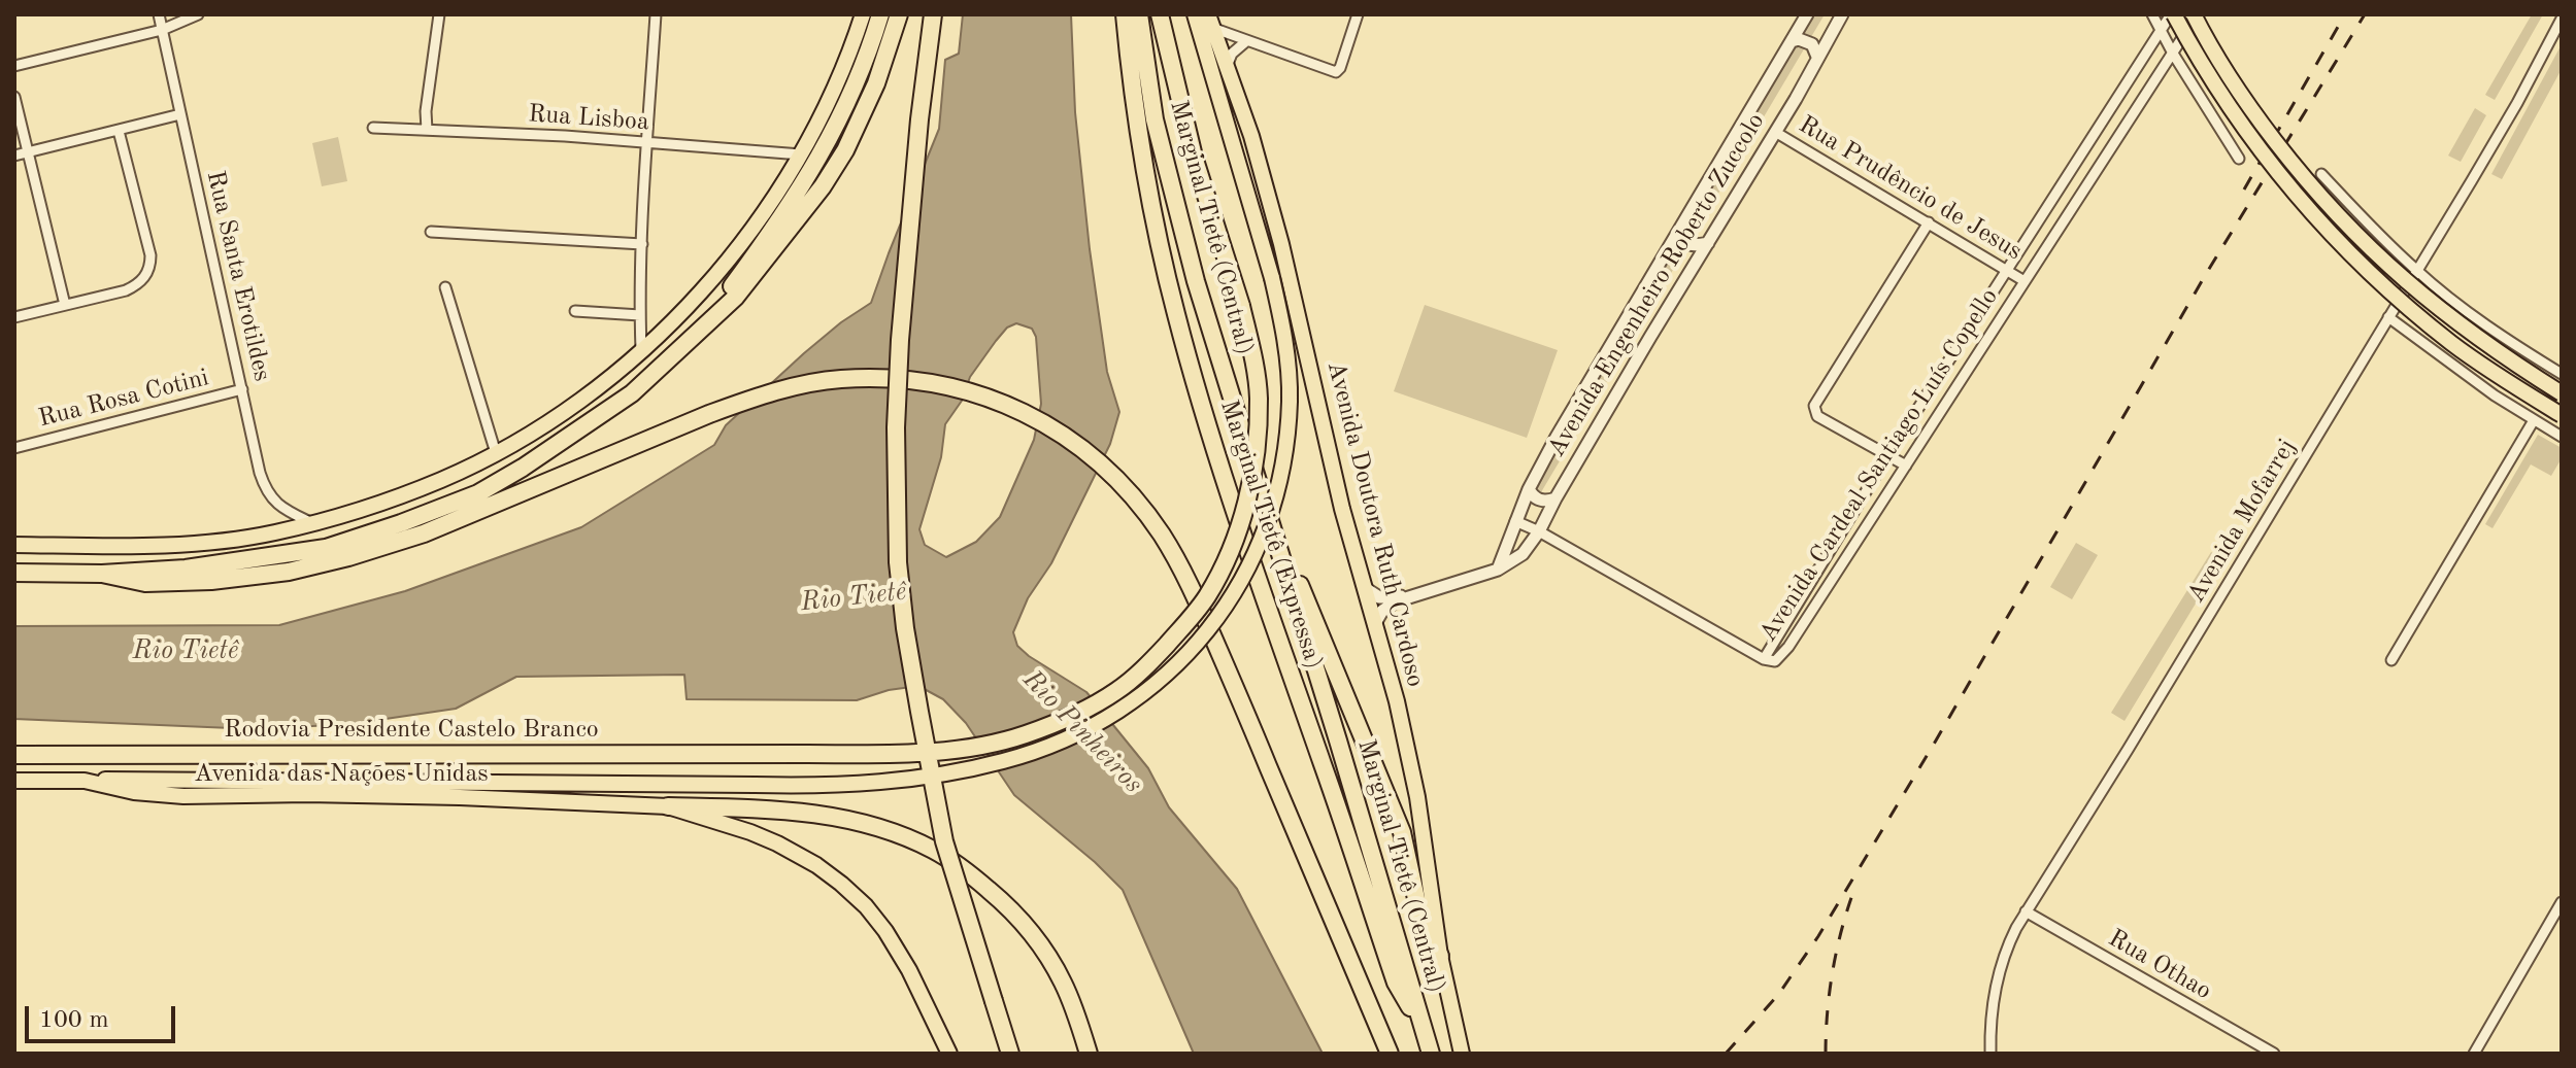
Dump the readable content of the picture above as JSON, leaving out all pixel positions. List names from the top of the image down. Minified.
{"streets":{"highway":["Marginal Tietê (Central)","Avenida Doutora Ruth Cardoso","Marginal Tietê (Expressa)","Rodovia Presidente Castelo Branco","Avenida das Nações Unidas"],"street":["Rua Lisboa","Rua Prudêncio de Jesus","Rua Santa Erotildes","Avenida Engenheiro Roberto Zuccolo","Rua Rosa Cotini","Avenida Cardeal Santiago Luís Copello","Avenida Mofarrej","Rua Othao"]},"crossings":[["Rua Prudêncio de Jesus","Avenida Engenheiro Roberto Zuccolo"],["Rua Prudêncio de Jesus","Avenida Cardeal Santiago Luís Copello"],["Marginal Tietê (Central)","Marginal Tietê (Expressa)"],["Rua Santa Erotildes","Rua Rosa Cotini"],["Avenida Engenheiro Roberto Zuccolo","Avenida Doutora Ruth Cardoso"],["Avenida Mofarrej","Rua Othao"]],"water":["Rio Tietê","Rio Pinheiros"],"scale_bar":"100 m"}
